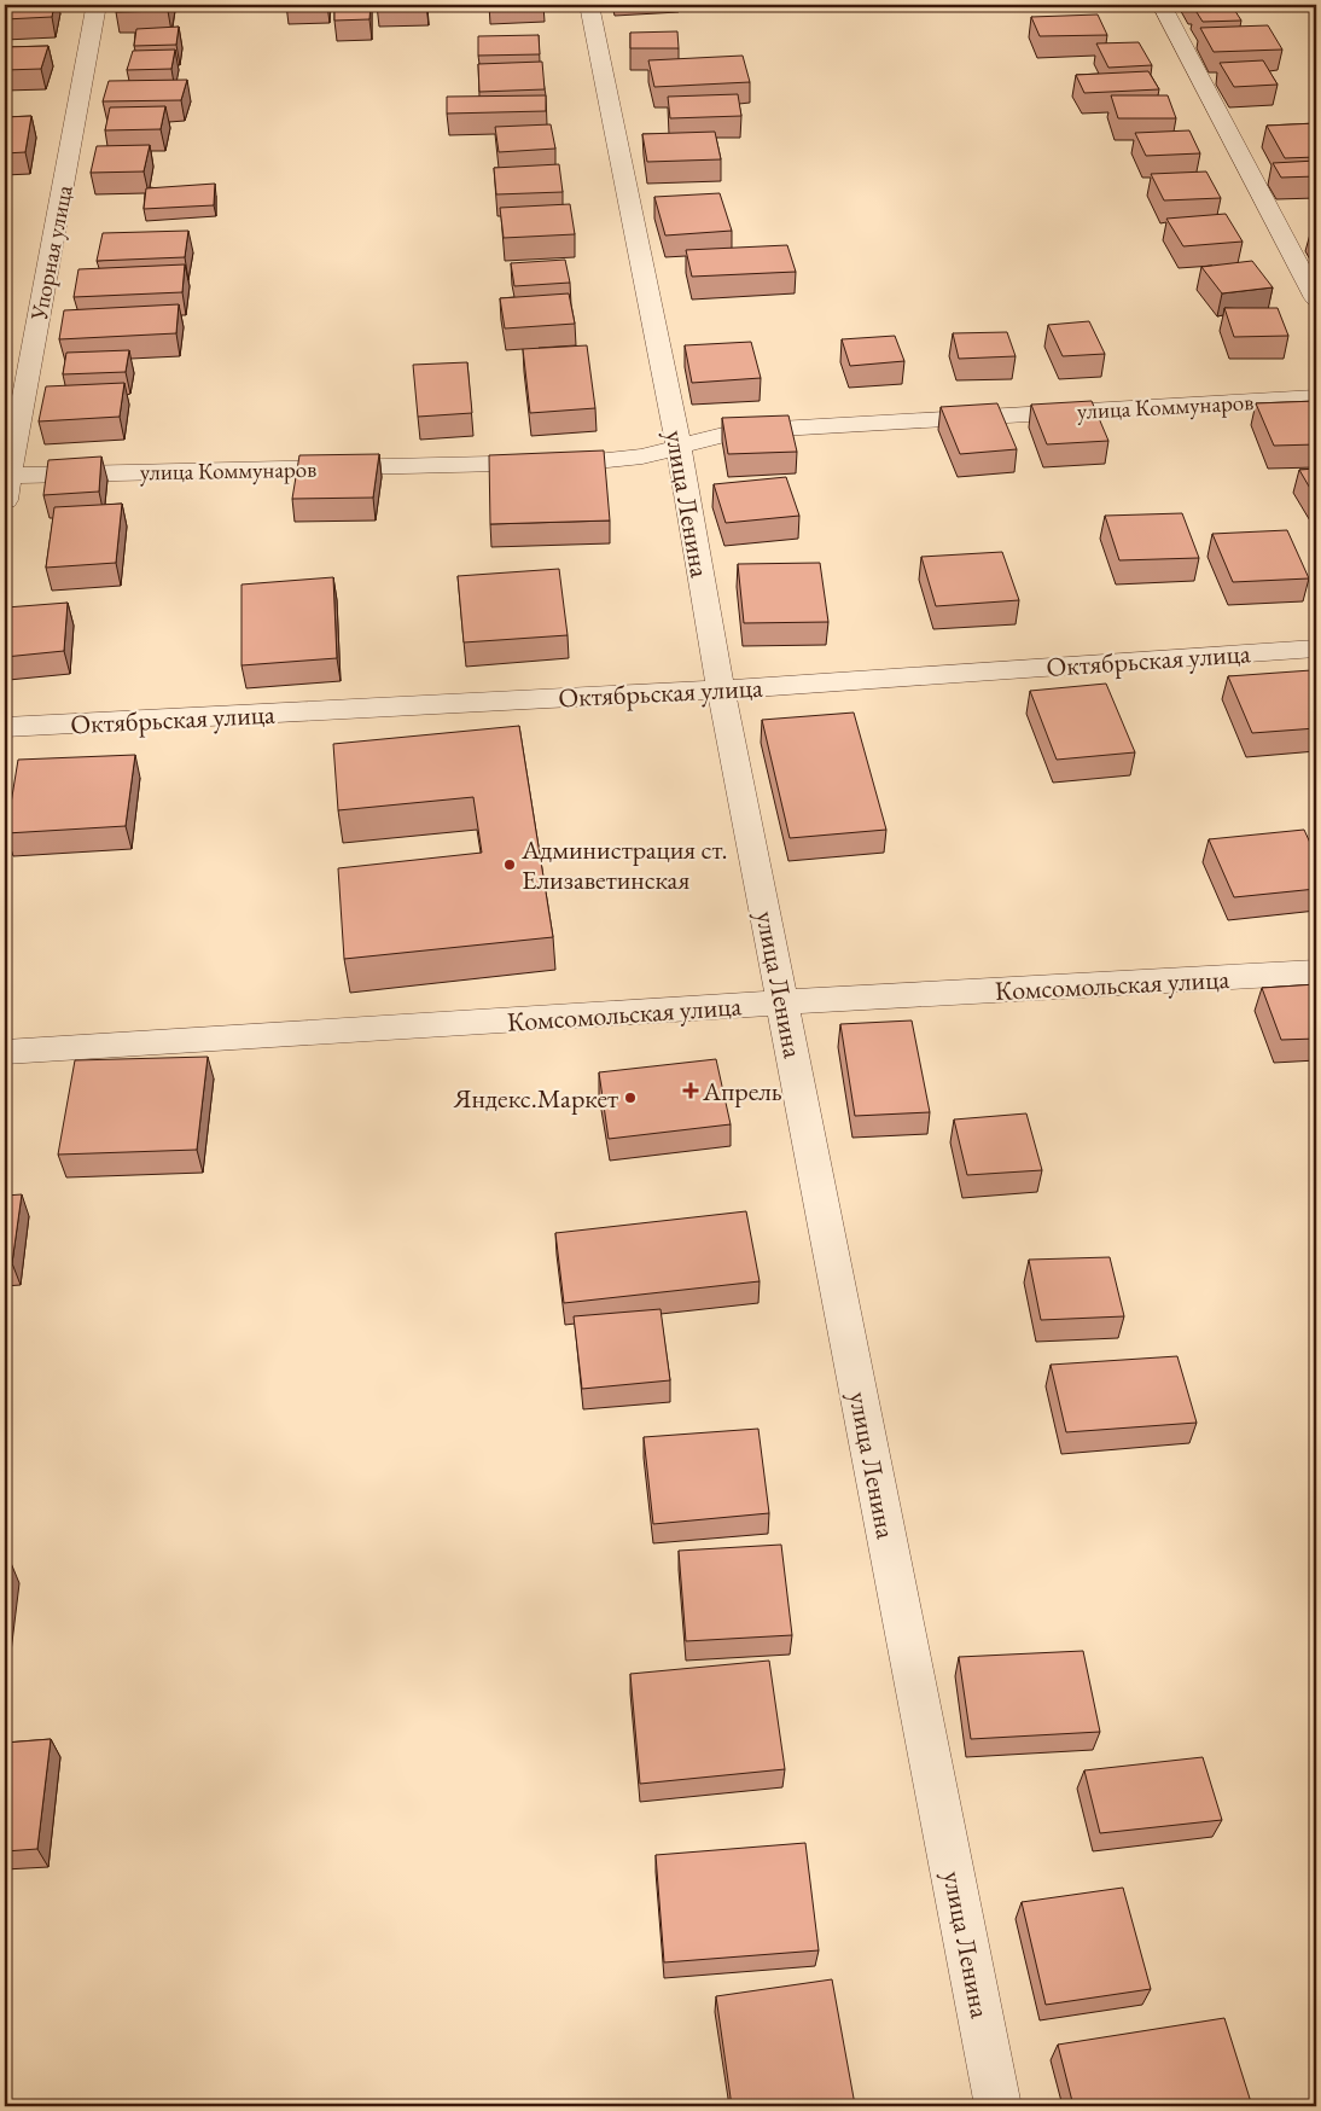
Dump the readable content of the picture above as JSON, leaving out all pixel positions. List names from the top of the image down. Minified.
{"streets":{"street":["Упорная улица","улица Коммунаров","улица Ленина","Октябрьская улица","Комсомольская улица"]},"crossings":[["Упорная улица","улица Коммунаров"],["улица Коммунаров","улица Ленина"],["улица Ленина","Октябрьская улица"],["улица Ленина","Комсомольская улица"]],"places":{"other":["Администрация ст. Елизаветинская","Яндекс.Маркет"],"health":["Апрель"]}}
